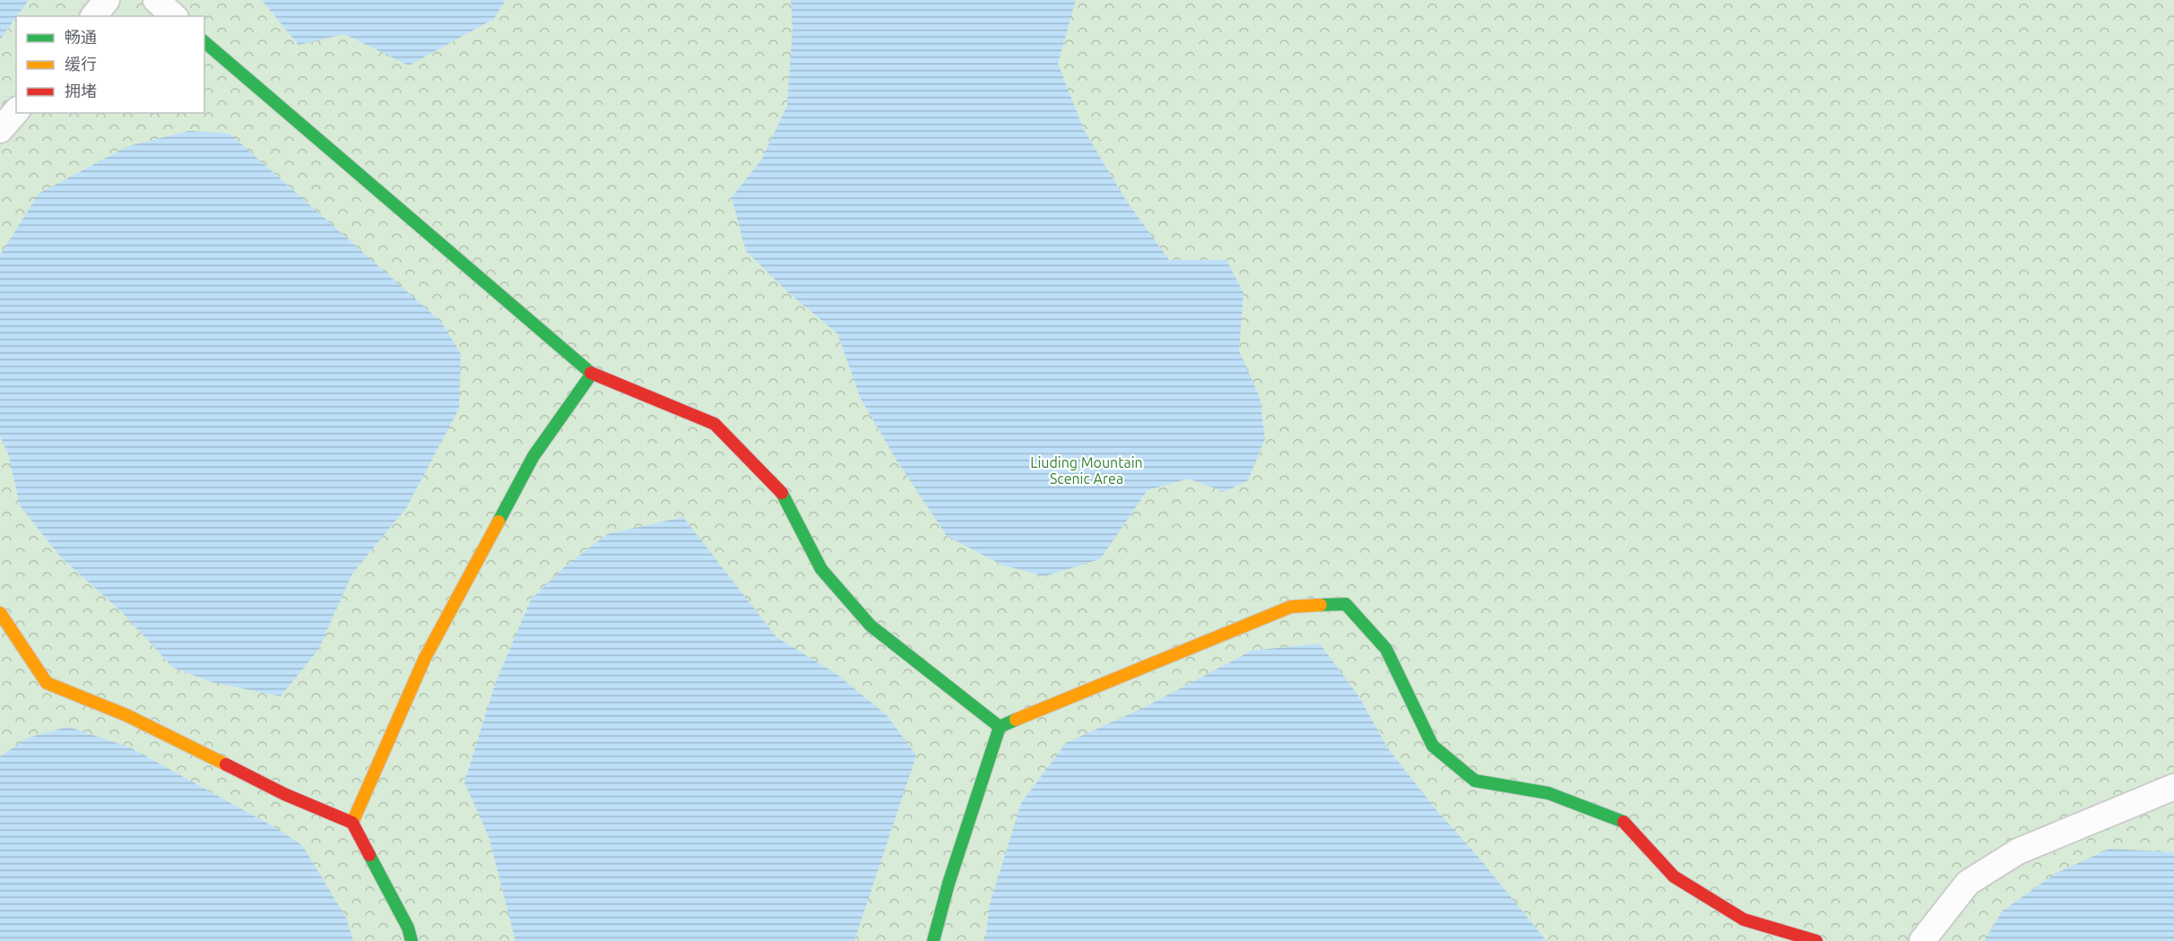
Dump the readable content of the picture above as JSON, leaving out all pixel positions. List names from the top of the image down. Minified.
{"parks":["Liuding Mountain Scenic Area"],"legend":["畅通","缓行","拥堵"]}
